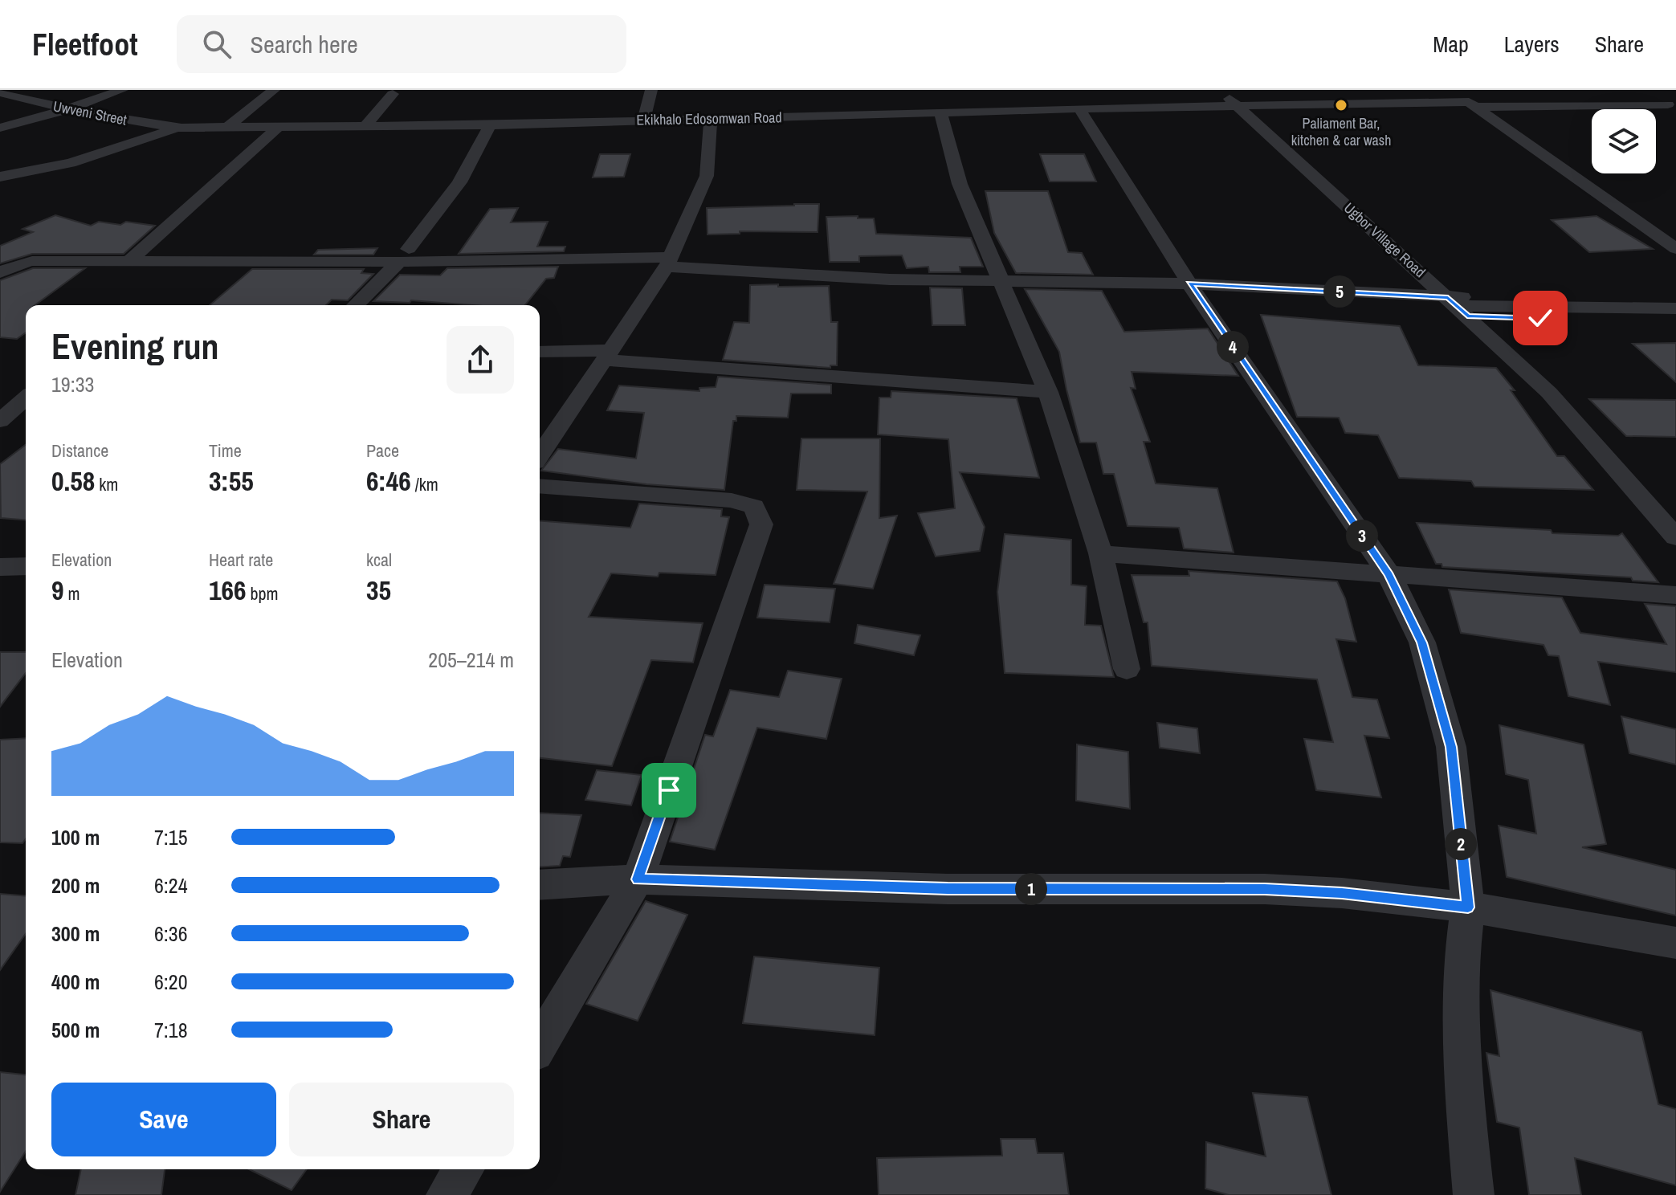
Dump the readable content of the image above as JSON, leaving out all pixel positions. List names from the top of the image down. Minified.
{"streets":{"street":["Uwveni Street","Ekikhalo Edosomwan Road","Ugbor Village Road"]},"crossings":[["Uwveni Street","Ekikhalo Edosomwan Road"],["Ekikhalo Edosomwan Road","Ugbor Village Road"]],"places":["Paliament Bar, kitchen & car wash"],"page":{"header":"Fleetfoot","search":"Search here","nav":["Map","Layers","Share"],"pins":["5","4","3","2","1"],"heading":["Evening run","19:33"],"stats":[["Distance","0.58 km"],["Time","3:55"],["Pace","6:46 /km"],["Elevation","9 m"],["Heart rate","166 bpm"],["kcal","35"]],"chart":["Elevation","205–214 m"],"list":[{"name":"100 m","note":"7:15"},{"name":"200 m","note":"6:24"},{"name":"300 m","note":"6:36"},{"name":"400 m","note":"6:20"},{"name":"500 m","note":"7:18"}],"buttons":["Save","Share"]}}
